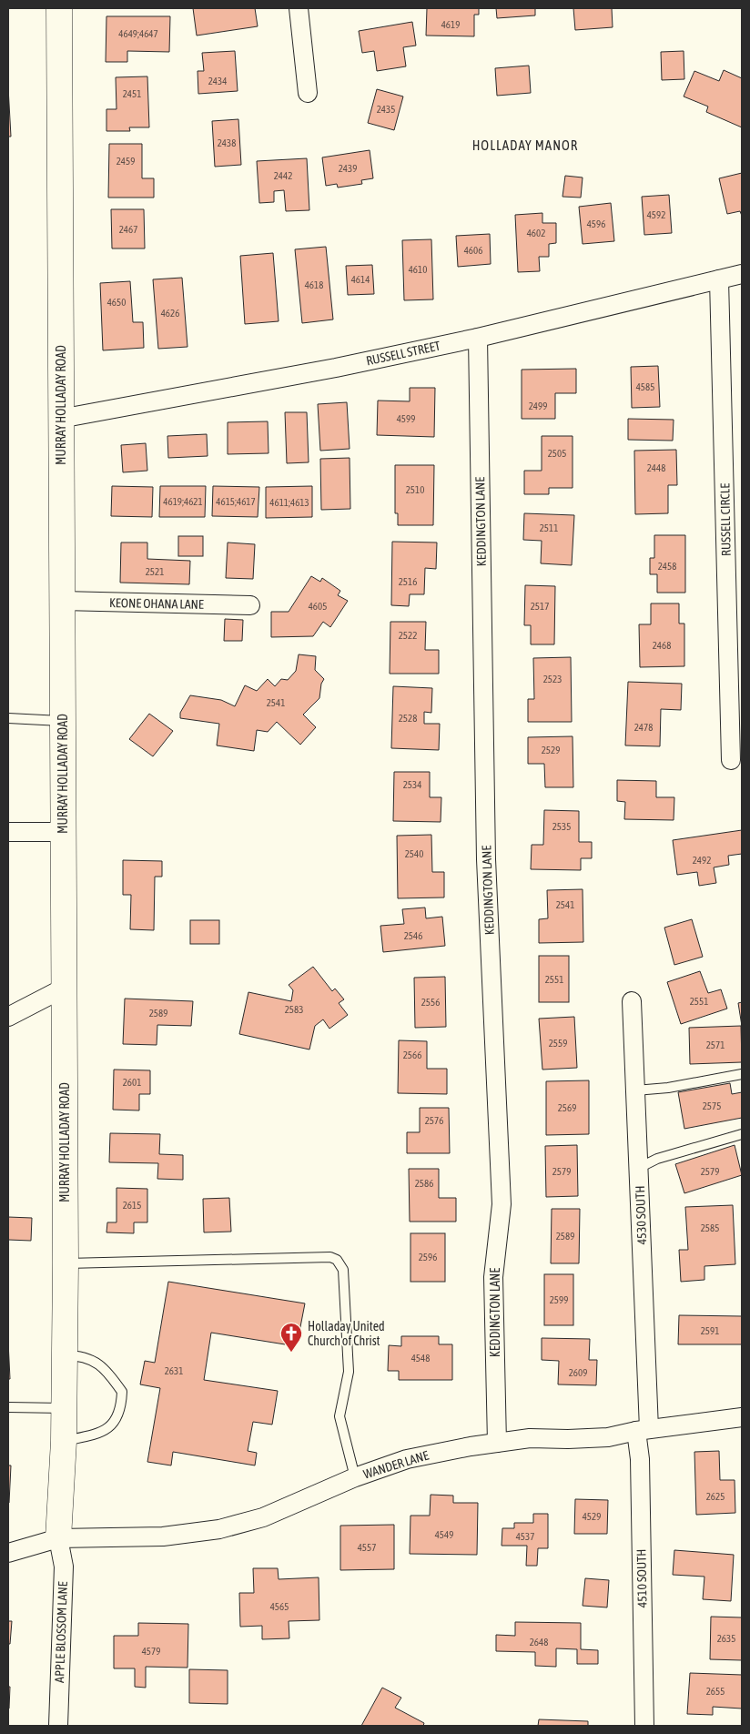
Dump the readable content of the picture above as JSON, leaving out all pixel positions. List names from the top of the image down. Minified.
{"streets":{"street":["RUSSELL STREET","MURRAY HOLLADAY ROAD","RUSSELL CIRCLE","KEDDINGTON LANE","KEONE OHANA LANE","4530 SOUTH","WANDER LANE","4510 SOUTH","APPLE BLOSSOM LANE"]},"crossings":[["RUSSELL STREET","MURRAY HOLLADAY ROAD"],["RUSSELL STREET","RUSSELL CIRCLE"],["RUSSELL STREET","KEDDINGTON LANE"],["MURRAY HOLLADAY ROAD","KEONE OHANA LANE"],["MURRAY HOLLADAY ROAD","WANDER LANE"],["MURRAY HOLLADAY ROAD","APPLE BLOSSOM LANE"],["KEDDINGTON LANE","WANDER LANE"],["4530 SOUTH","WANDER LANE"],["4530 SOUTH","4510 SOUTH"],["WANDER LANE","4510 SOUTH"],["WANDER LANE","APPLE BLOSSOM LANE"]],"districts":["HOLLADAY MANOR"],"places":{"church":["Holladay United Church of Christ"]},"house_numbers":["4619","4649;4647","2434","2451","2435","2438","2459","2439","2442","4592","4596","2467","4602","4606","4610","4614","4618","4650","4626","4585","2499","4599","2505","2448","2510","4619;4621","4615;4617","4611;4613","2511","2458","2521","2516","4605","2517","2522","2468","2523","2541","2528","2478","2529","2534","2535","2540","2492","2541","2546","2551","2551","2556","2583","2589","2559","2571","2566","2601","2575","2569","2576","2579","2579","2586","2615","2585","2589","2596","2599","2591","4548","2631","2609","2625","4529","4549","4537","4557","4565","2635","2648","4579","2655"]}
